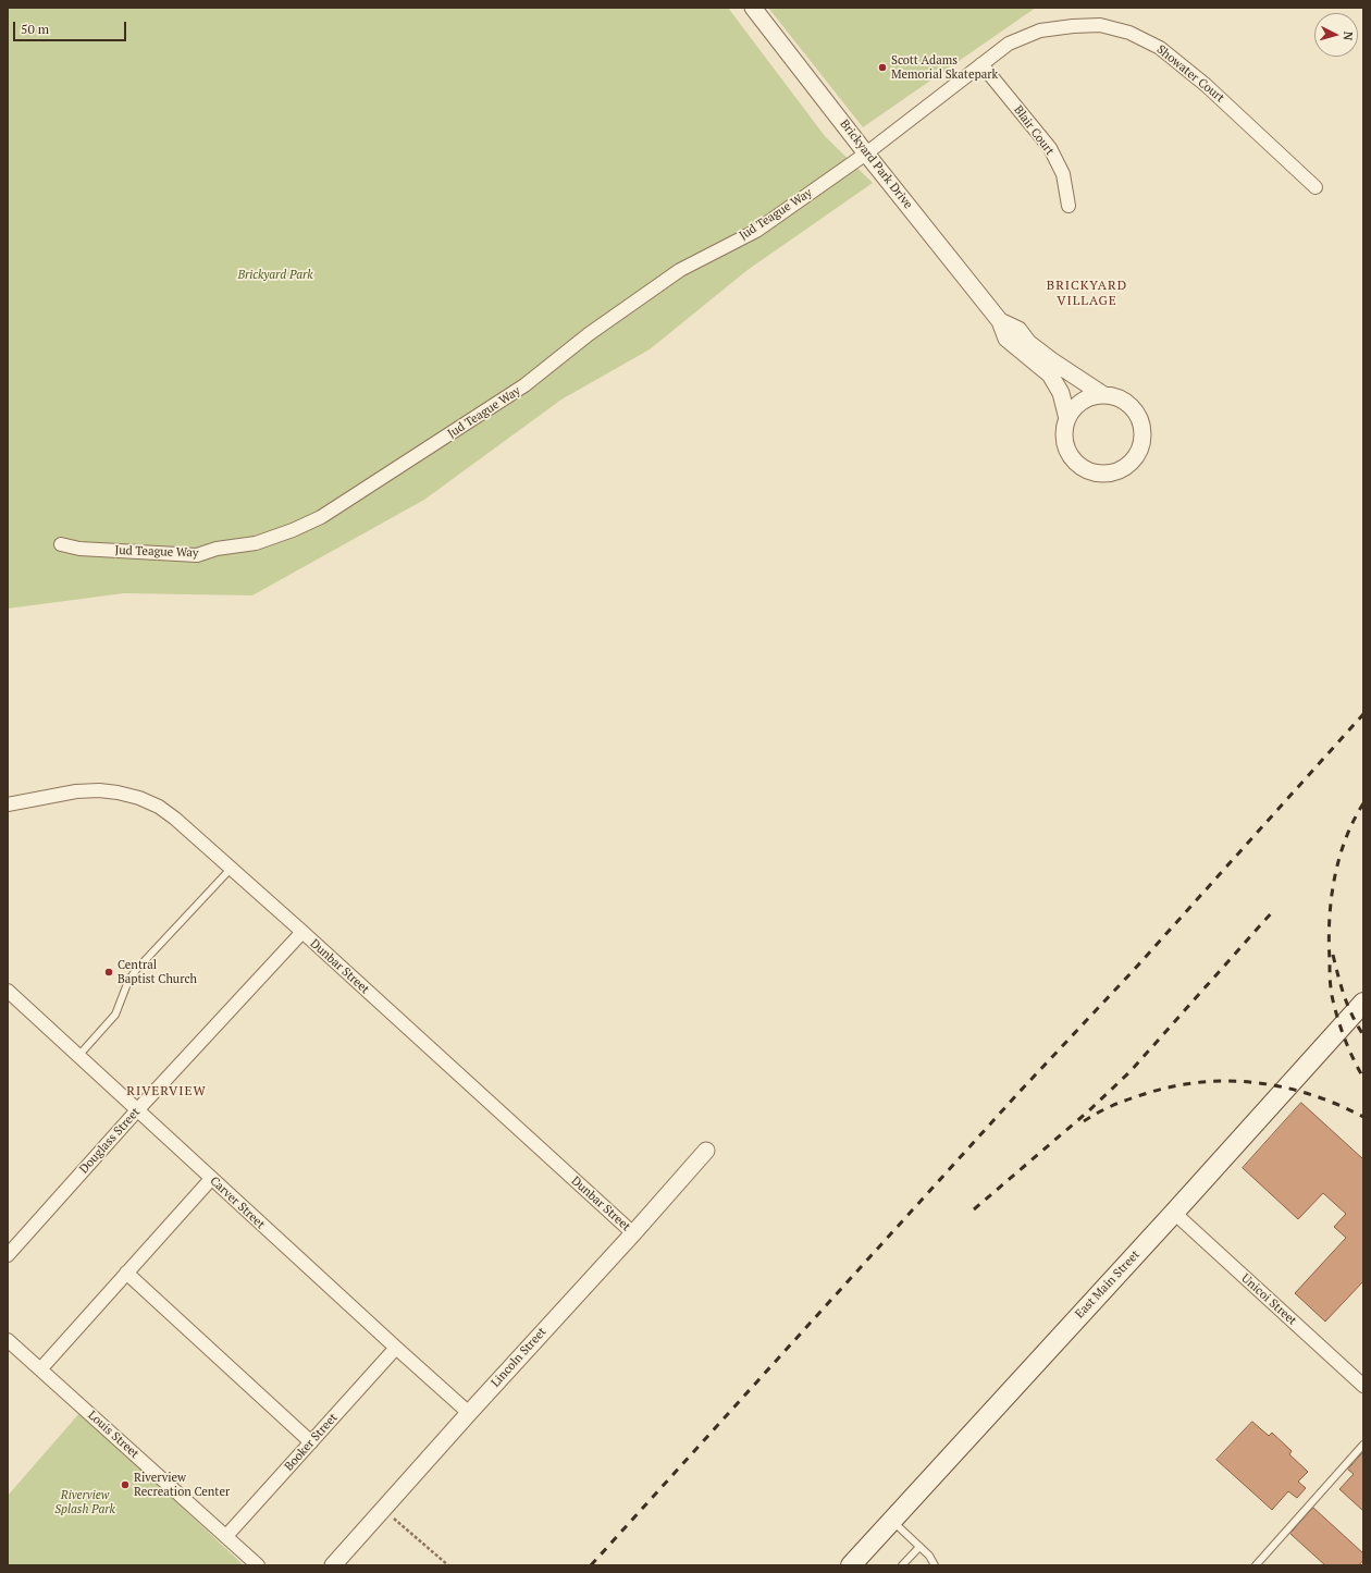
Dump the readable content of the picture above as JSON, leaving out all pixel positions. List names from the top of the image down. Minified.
{"streets":{"main road":["East Main Street"],"street":["Showater Court","Blair Court","Brickyard Park Drive","Jud Teague Way","Dunbar Street","Douglass Street","Carver Street","Unicoi Street","Lincoln Street","Louis Street","Booker Street"]},"crossings":[["Showater Court","Blair Court"],["Showater Court","Brickyard Park Drive"],["Showater Court","Jud Teague Way"],["Brickyard Park Drive","Jud Teague Way"],["Dunbar Street","Douglass Street"],["Dunbar Street","Lincoln Street"],["Douglass Street","Carver Street"],["Carver Street","Lincoln Street"],["Carver Street","Booker Street"],["East Main Street","Unicoi Street"],["Louis Street","Booker Street"]],"districts":["BRICKYARD VILLAGE","RIVERVIEW"],"parks":["Brickyard Park","Riverview Splash Park"],"places":["Scott Adams Memorial Skatepark","Central Baptist Church","Riverview Recreation Center"],"scale_bar":"50 m","north":"right"}
